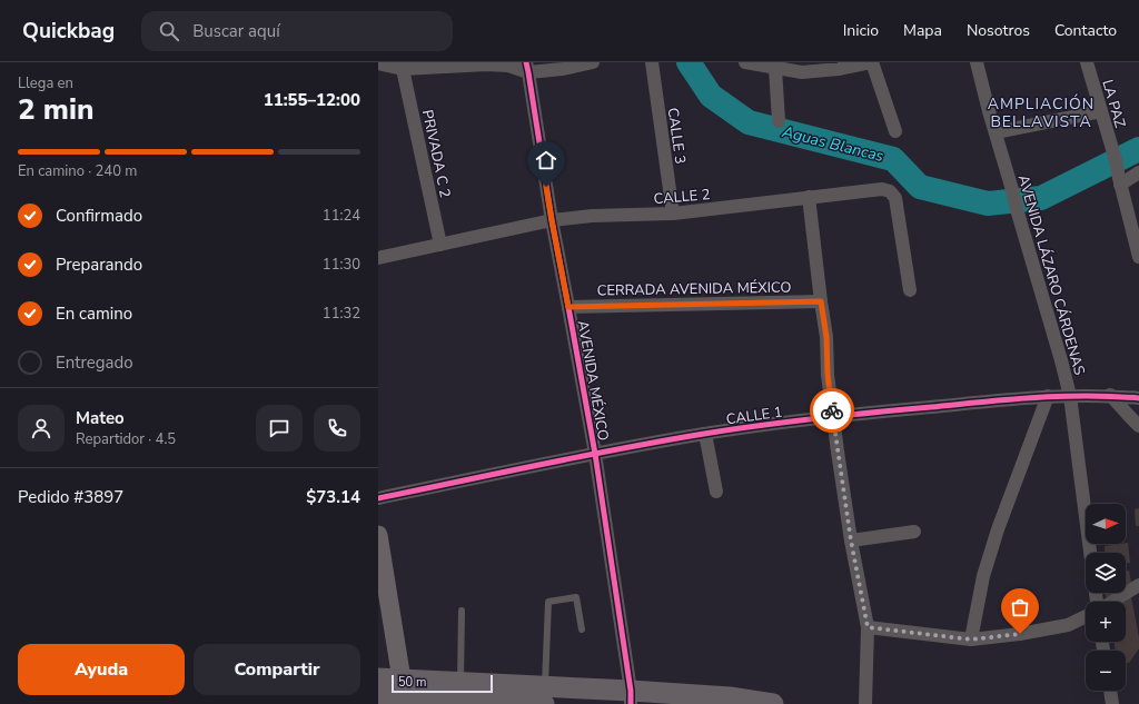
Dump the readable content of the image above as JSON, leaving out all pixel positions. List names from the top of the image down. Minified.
{"streets":{"street":["LA PAZ","CALLE 3","PRIVADA C 2","CALLE 2","AVENIDA LÁZARO CÁRDENAS","CERRADA AVENIDA MÉXICO","AVENIDA MÉXICO","CALLE 1"]},"crossings":[["CALLE 3","CALLE 2"],["PRIVADA C 2","CALLE 2"],["CALLE 2","AVENIDA MÉXICO"],["AVENIDA LÁZARO CÁRDENAS","CALLE 1"],["CERRADA AVENIDA MÉXICO","AVENIDA MÉXICO"],["AVENIDA MÉXICO","CALLE 1"]],"districts":["AMPLIACIÓN BELLAVISTA"],"water":["Aguas Blancas"],"scale_bar":"50 m","north":"right","page":{"header":"Quickbag","search":"Buscar aquí","nav":["Inicio","Mapa","Nosotros","Contacto"],"heading":["2 min","Llega en","11:55–12:00"],"panel":["Mateo","Repartidor · 4.5","Pedido #3897","$73.14"],"bar":"En camino · 240 m","list":[["Confirmado","11:24"],["Preparando","11:30"],["En camino","11:32"],"Entregado"],"map_buttons":["+","−"],"buttons":["Ayuda","Compartir"],"scale":"50 m"}}
